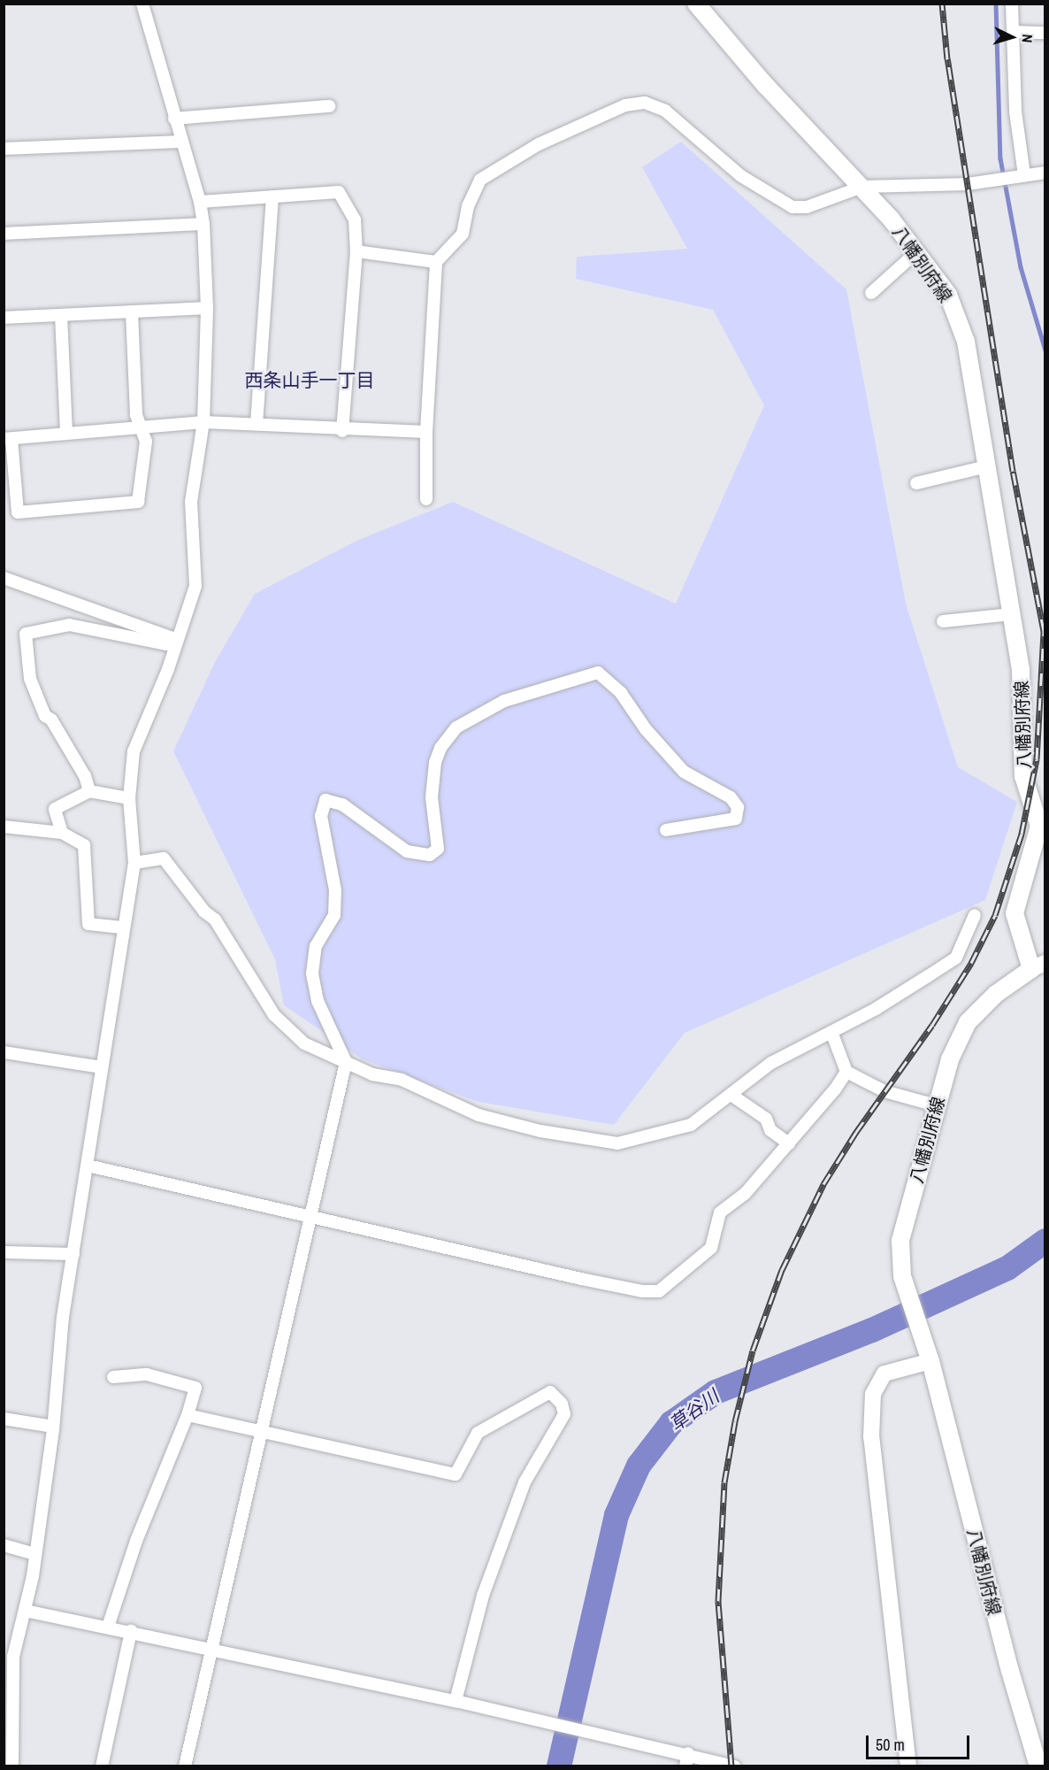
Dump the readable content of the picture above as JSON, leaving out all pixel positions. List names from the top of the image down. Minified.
{"streets":{"main road":["八幡別府線"]},"districts":["西条山手一丁目"],"water":["草谷川"],"scale_bar":"50 m","north":"right"}
